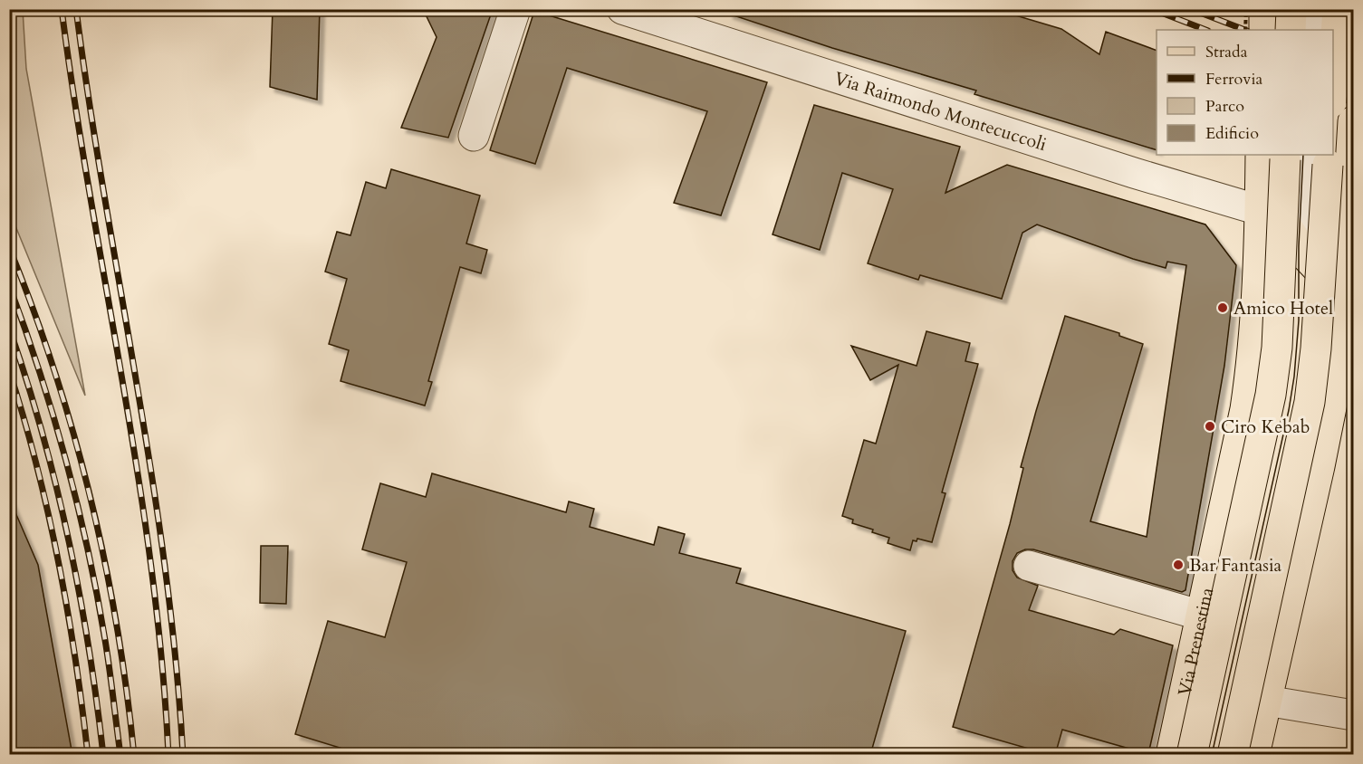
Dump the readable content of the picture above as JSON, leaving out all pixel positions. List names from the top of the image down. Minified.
{"streets":{"main road":["Via Prenestina"],"street":["Via Raimondo Montecuccoli"]},"crossings":[["Via Raimondo Montecuccoli","Via Prenestina"]],"places":["Amico Hotel","Ciro Kebab","Bar Fantasia"],"legend":["Strada","Ferrovia","Parco","Edificio"]}
